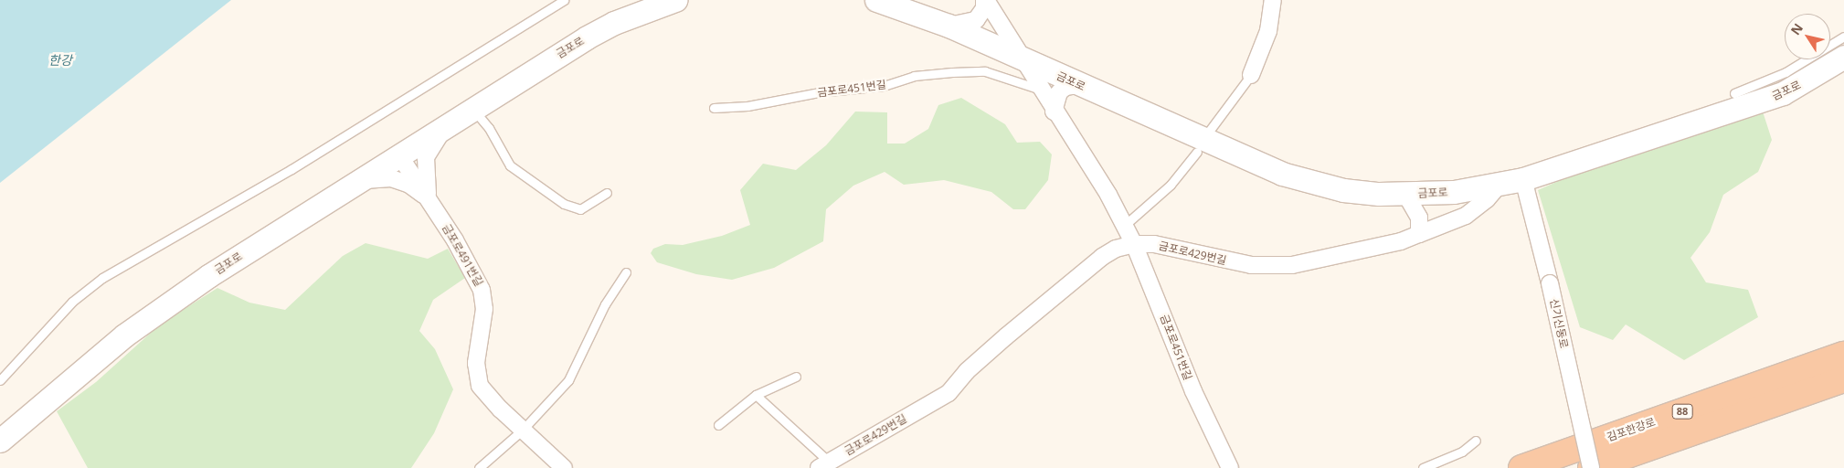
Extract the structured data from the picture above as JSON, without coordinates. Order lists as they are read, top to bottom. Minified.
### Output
{"streets":{"highway":["88","김포한강로"],"main road":["금포로"],"street":["금포로451번길","금포로429번길","금포로491번길","신기신동로"]},"crossings":[["금포로","금포로451번길"],["금포로","금포로429번길"],["금포로","금포로491번길"],["금포로","신기신동로"],["금포로451번길","금포로429번길"],["신기신동로","김포한강로"]],"water":["한강"],"north":"top left"}
